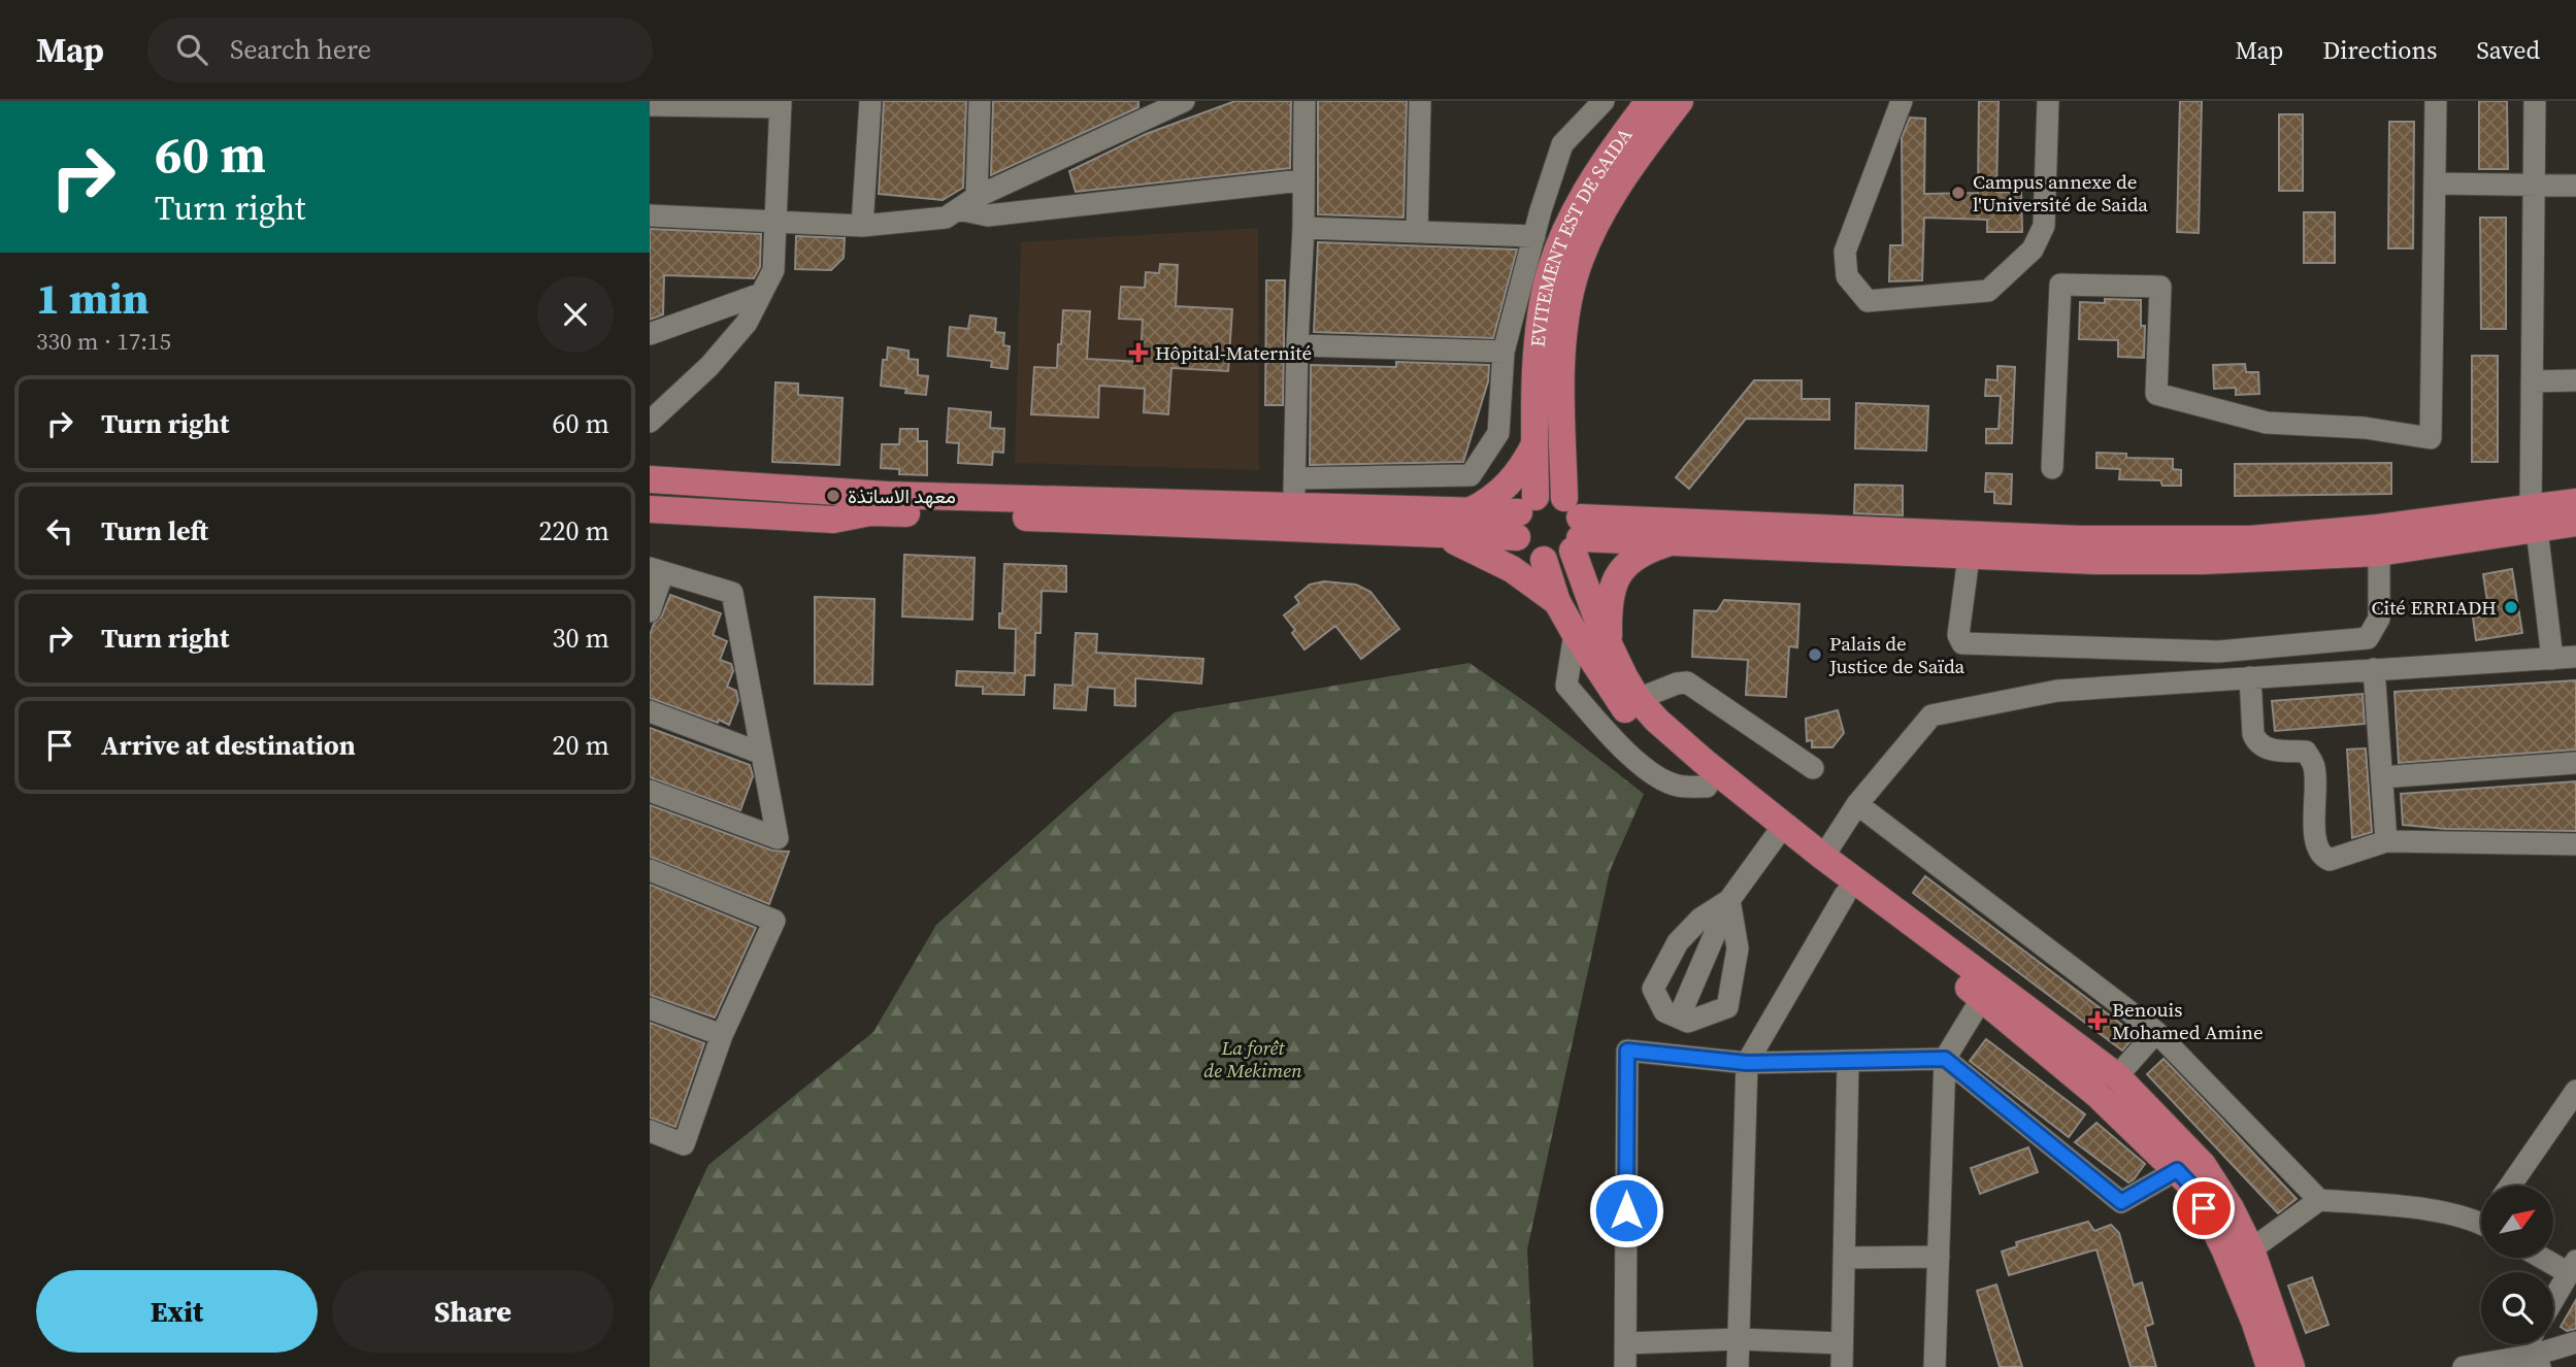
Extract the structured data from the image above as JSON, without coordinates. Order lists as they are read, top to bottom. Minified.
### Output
{"streets":{"main road":["EVITEMENT EST DE SAIDA"]},"parks":["La forêt de Mekimen"],"places":{"other":["Campus annexe de l'Université de Saida","معهد الاساتذة","Cité ERRIADH","Palais de Justice de Saïda"],"health":["Hôpital-Maternité","Benouis Mohamed Amine"]},"north":"top right","page":{"header":"Map","search":"Search here","nav":["Map","Directions","Saved"],"turn":["60 m","Turn right"],"heading":["1 min","330 m · 17:15"],"list":[{"name":"Turn right","value":"60 m"},{"name":"Turn left","value":"220 m"},{"name":"Turn right","value":"30 m"},{"name":"Arrive at destination","value":"20 m"}],"buttons":["Exit","Share"]}}
